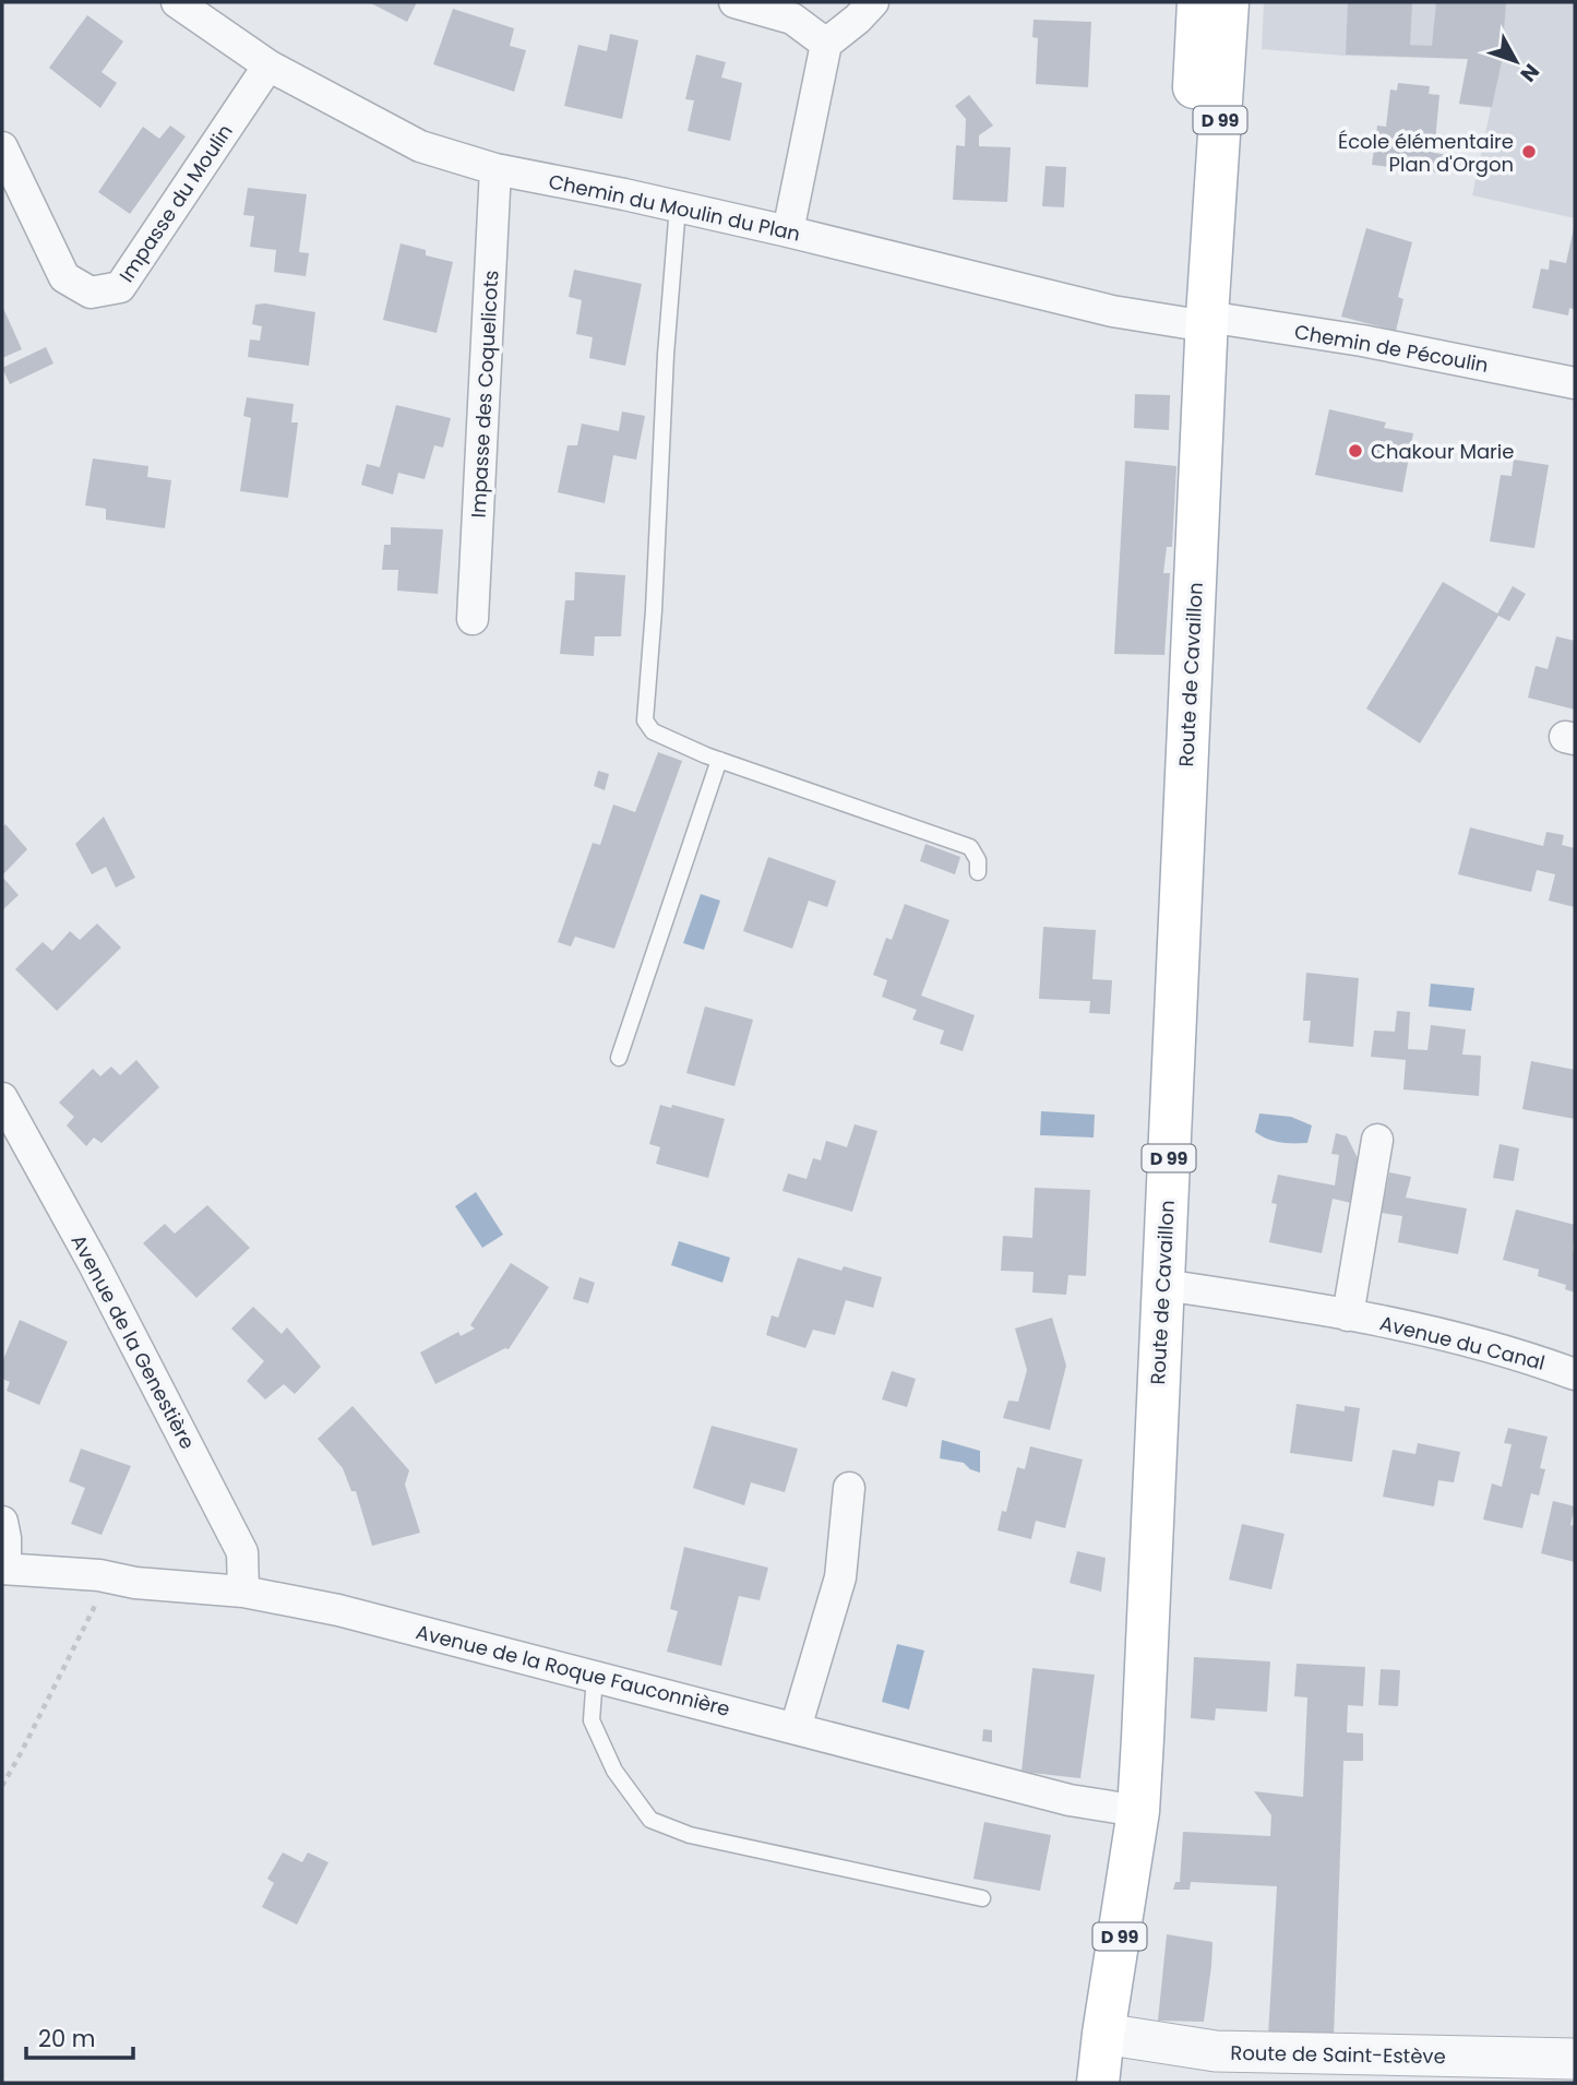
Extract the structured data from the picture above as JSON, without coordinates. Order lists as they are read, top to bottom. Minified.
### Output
{"streets":{"main road":["D 99","Route de Cavaillon"],"street":["Impasse du Moulin","Chemin du Moulin du Plan","Chemin de Pécoulin","Impasse des Coquelicots","Avenue de la Genestière","Avenue du Canal","Avenue de la Roque Fauconnière","Route de Saint-Estève"]},"crossings":[["Impasse du Moulin","Chemin du Moulin du Plan"],["Chemin du Moulin du Plan","Chemin de Pécoulin"],["Chemin du Moulin du Plan","Impasse des Coquelicots"],["Chemin du Moulin du Plan","Route de Cavaillon"],["Chemin de Pécoulin","Route de Cavaillon"],["Route de Cavaillon","Avenue du Canal"],["Route de Cavaillon","Avenue de la Roque Fauconnière"],["Route de Cavaillon","Route de Saint-Estève"],["Avenue de la Genestière","Avenue de la Roque Fauconnière"]],"places":["École élémentaire Plan d'Orgon","Chakour Marie"],"scale_bar":"20 m","north":"bottom right"}
